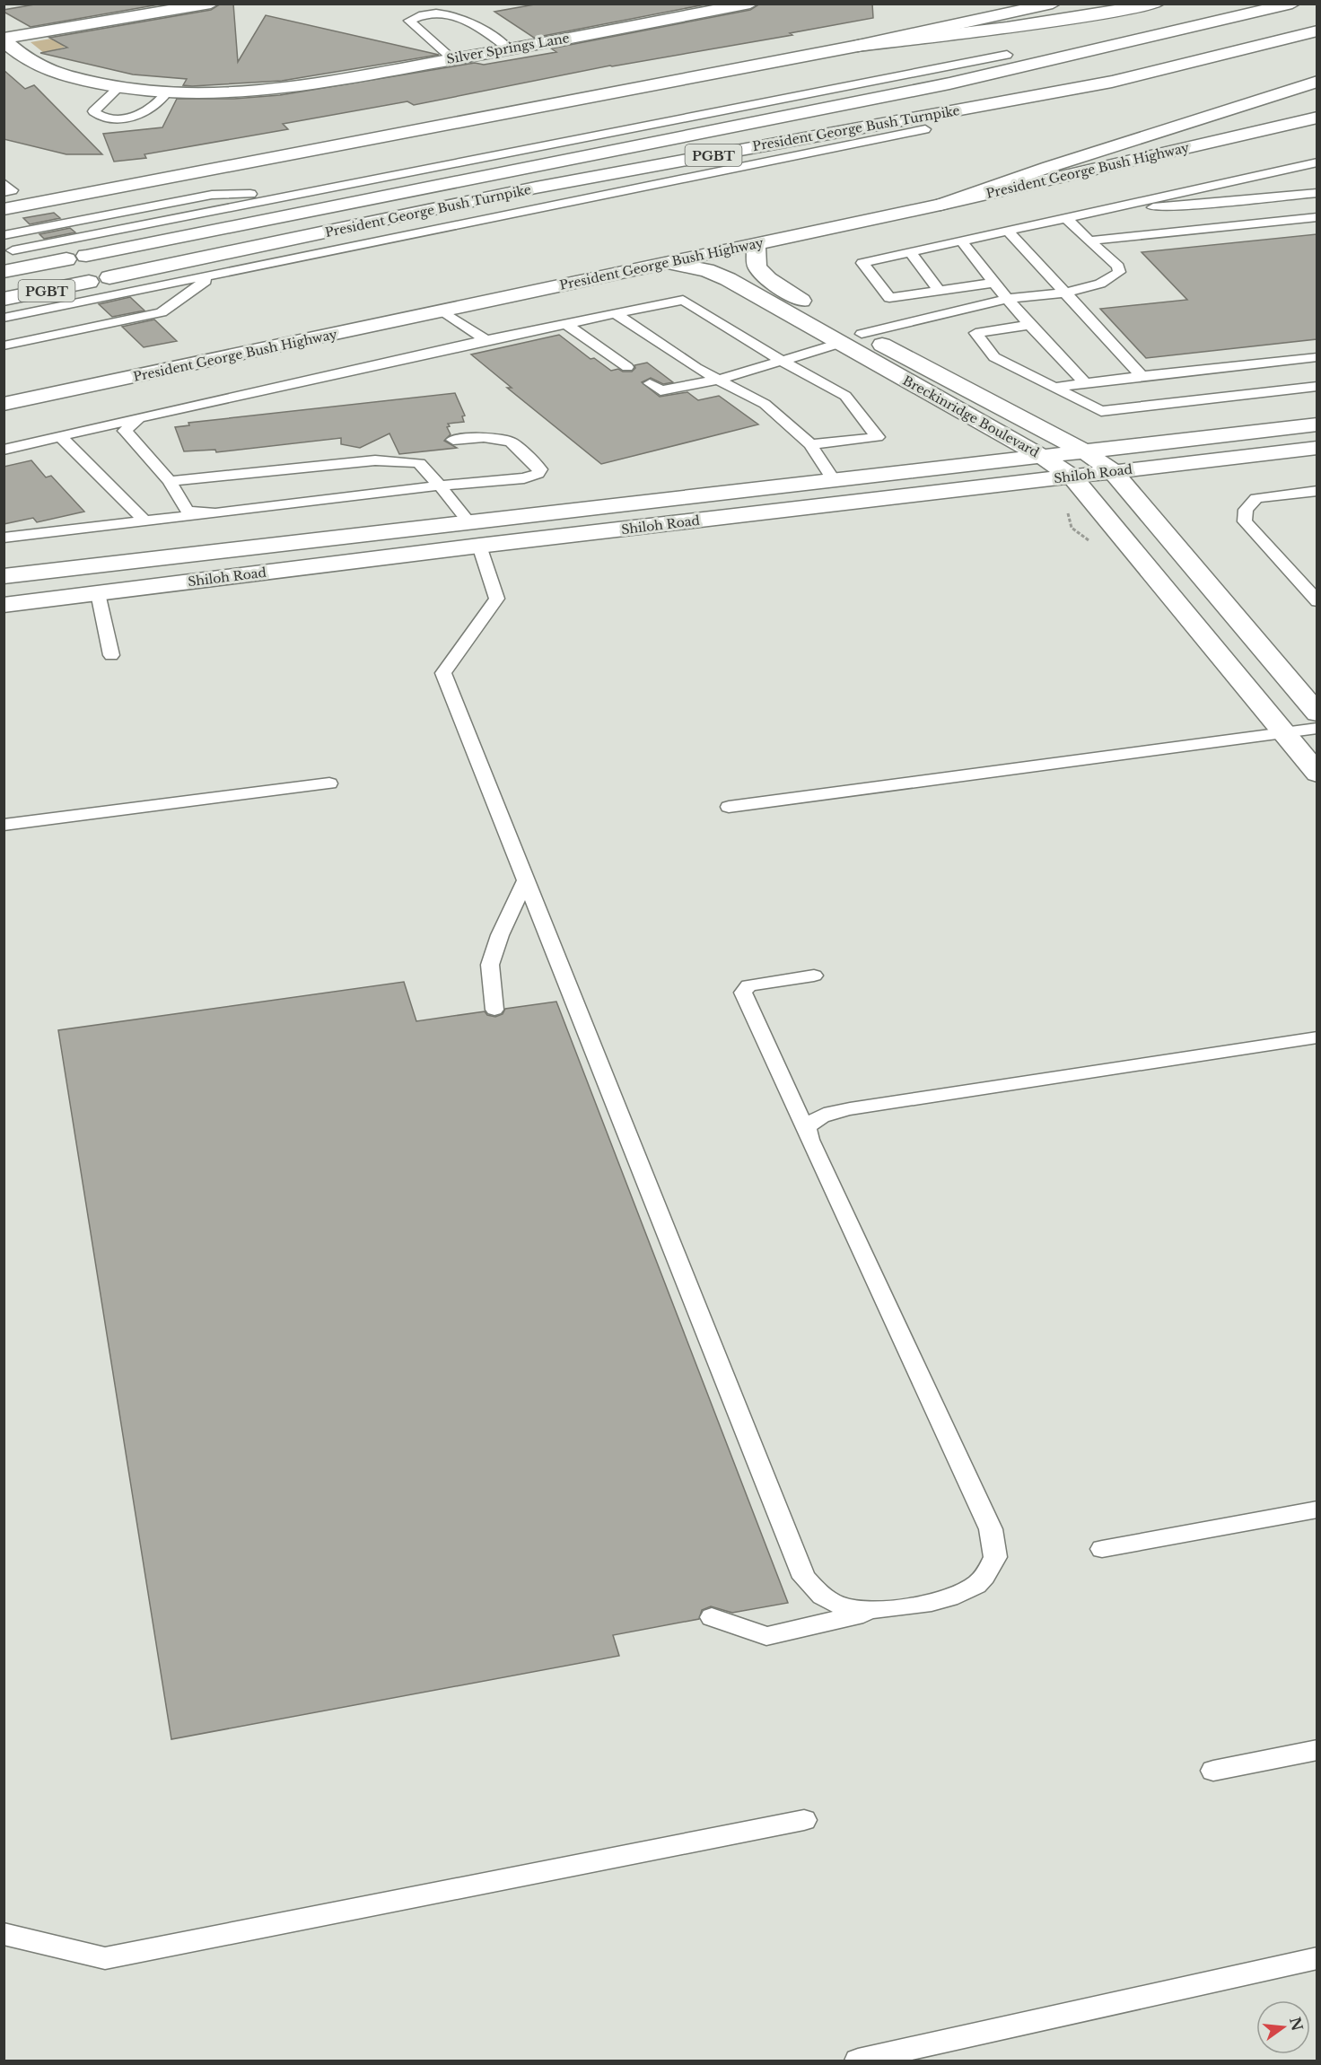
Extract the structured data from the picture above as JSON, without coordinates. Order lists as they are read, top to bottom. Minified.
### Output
{"streets":{"main road":["Silver Springs Lane","President George Bush Turnpike","PGBT","President George Bush Highway","Breckinridge Boulevard","Shiloh Road"]},"crossings":[["President George Bush Highway","Breckinridge Boulevard"],["Breckinridge Boulevard","Shiloh Road"]],"north":"right"}
